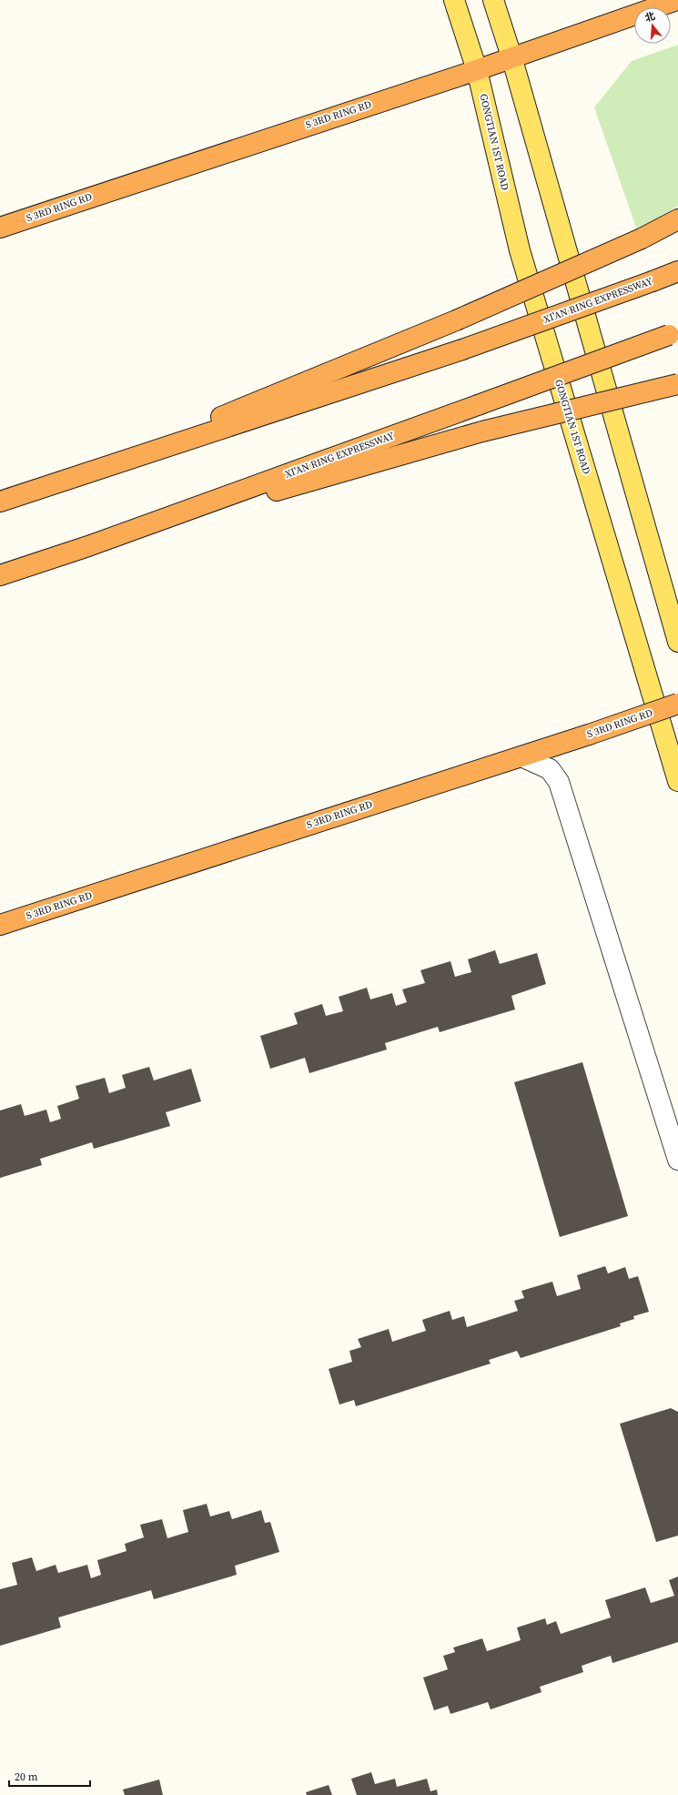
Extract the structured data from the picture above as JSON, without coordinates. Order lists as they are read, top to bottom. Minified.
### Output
{"streets":{"highway":["S 3RD RING RD","XI'AN RING EXPRESSWAY"],"main road":["GONGTIAN 1ST ROAD"]},"crossings":[["S 3RD RING RD","GONGTIAN 1ST ROAD"]],"scale_bar":"20 m","north":"top"}
